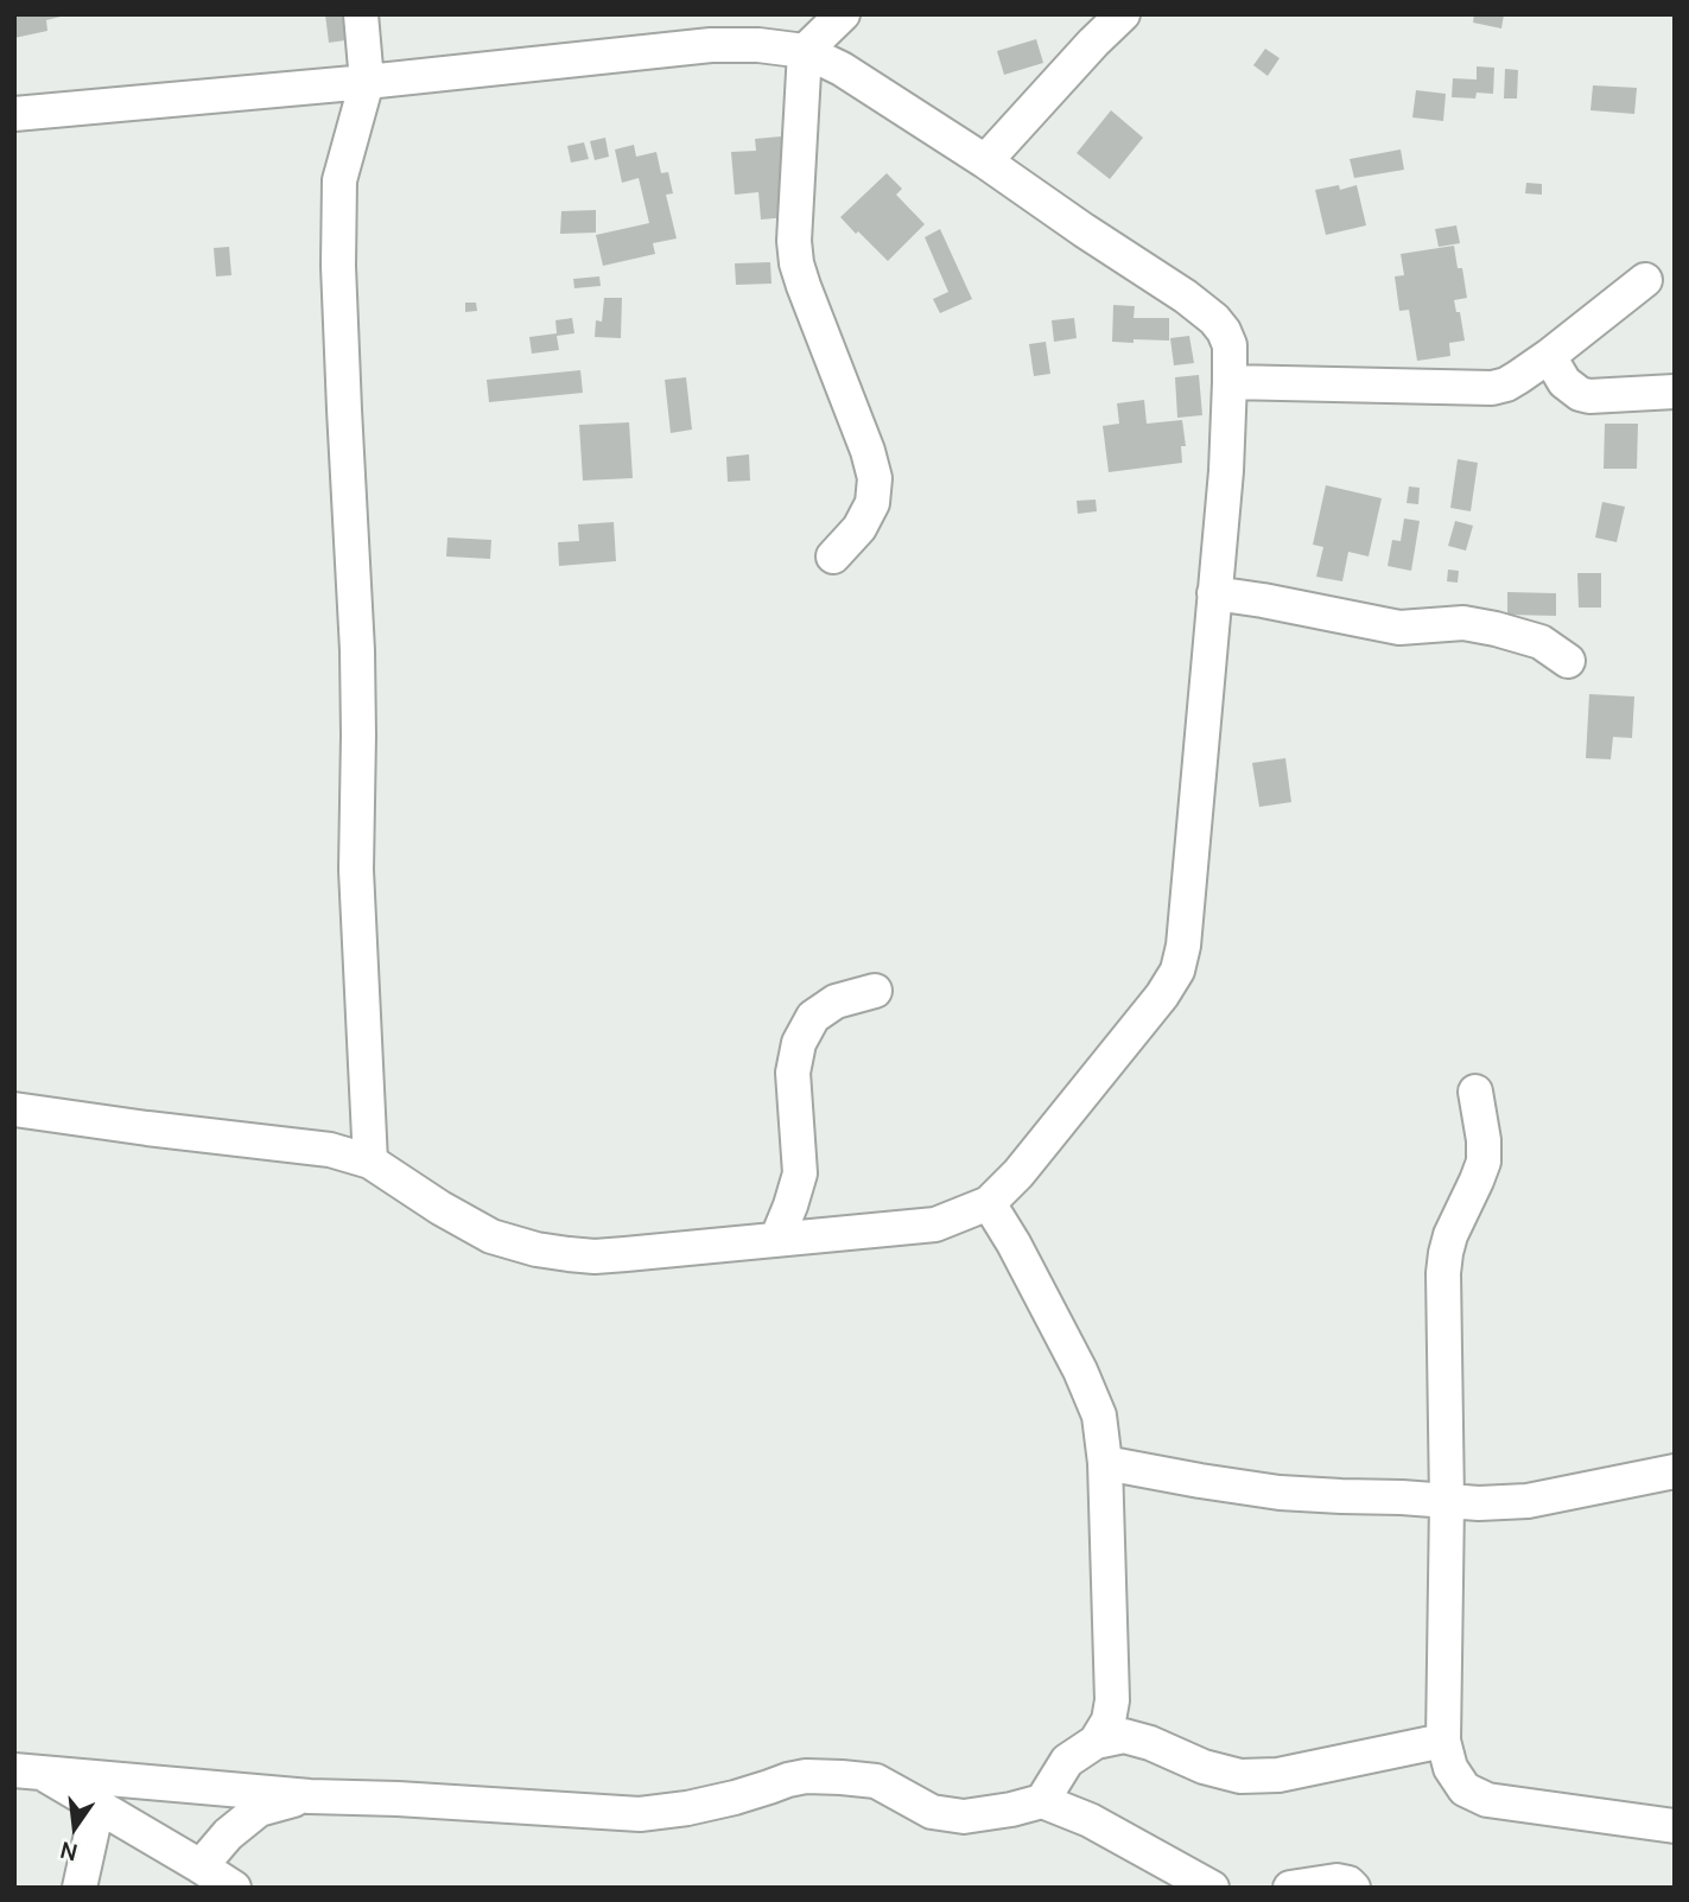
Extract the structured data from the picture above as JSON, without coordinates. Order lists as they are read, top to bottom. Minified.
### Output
{"north":"bottom"}
